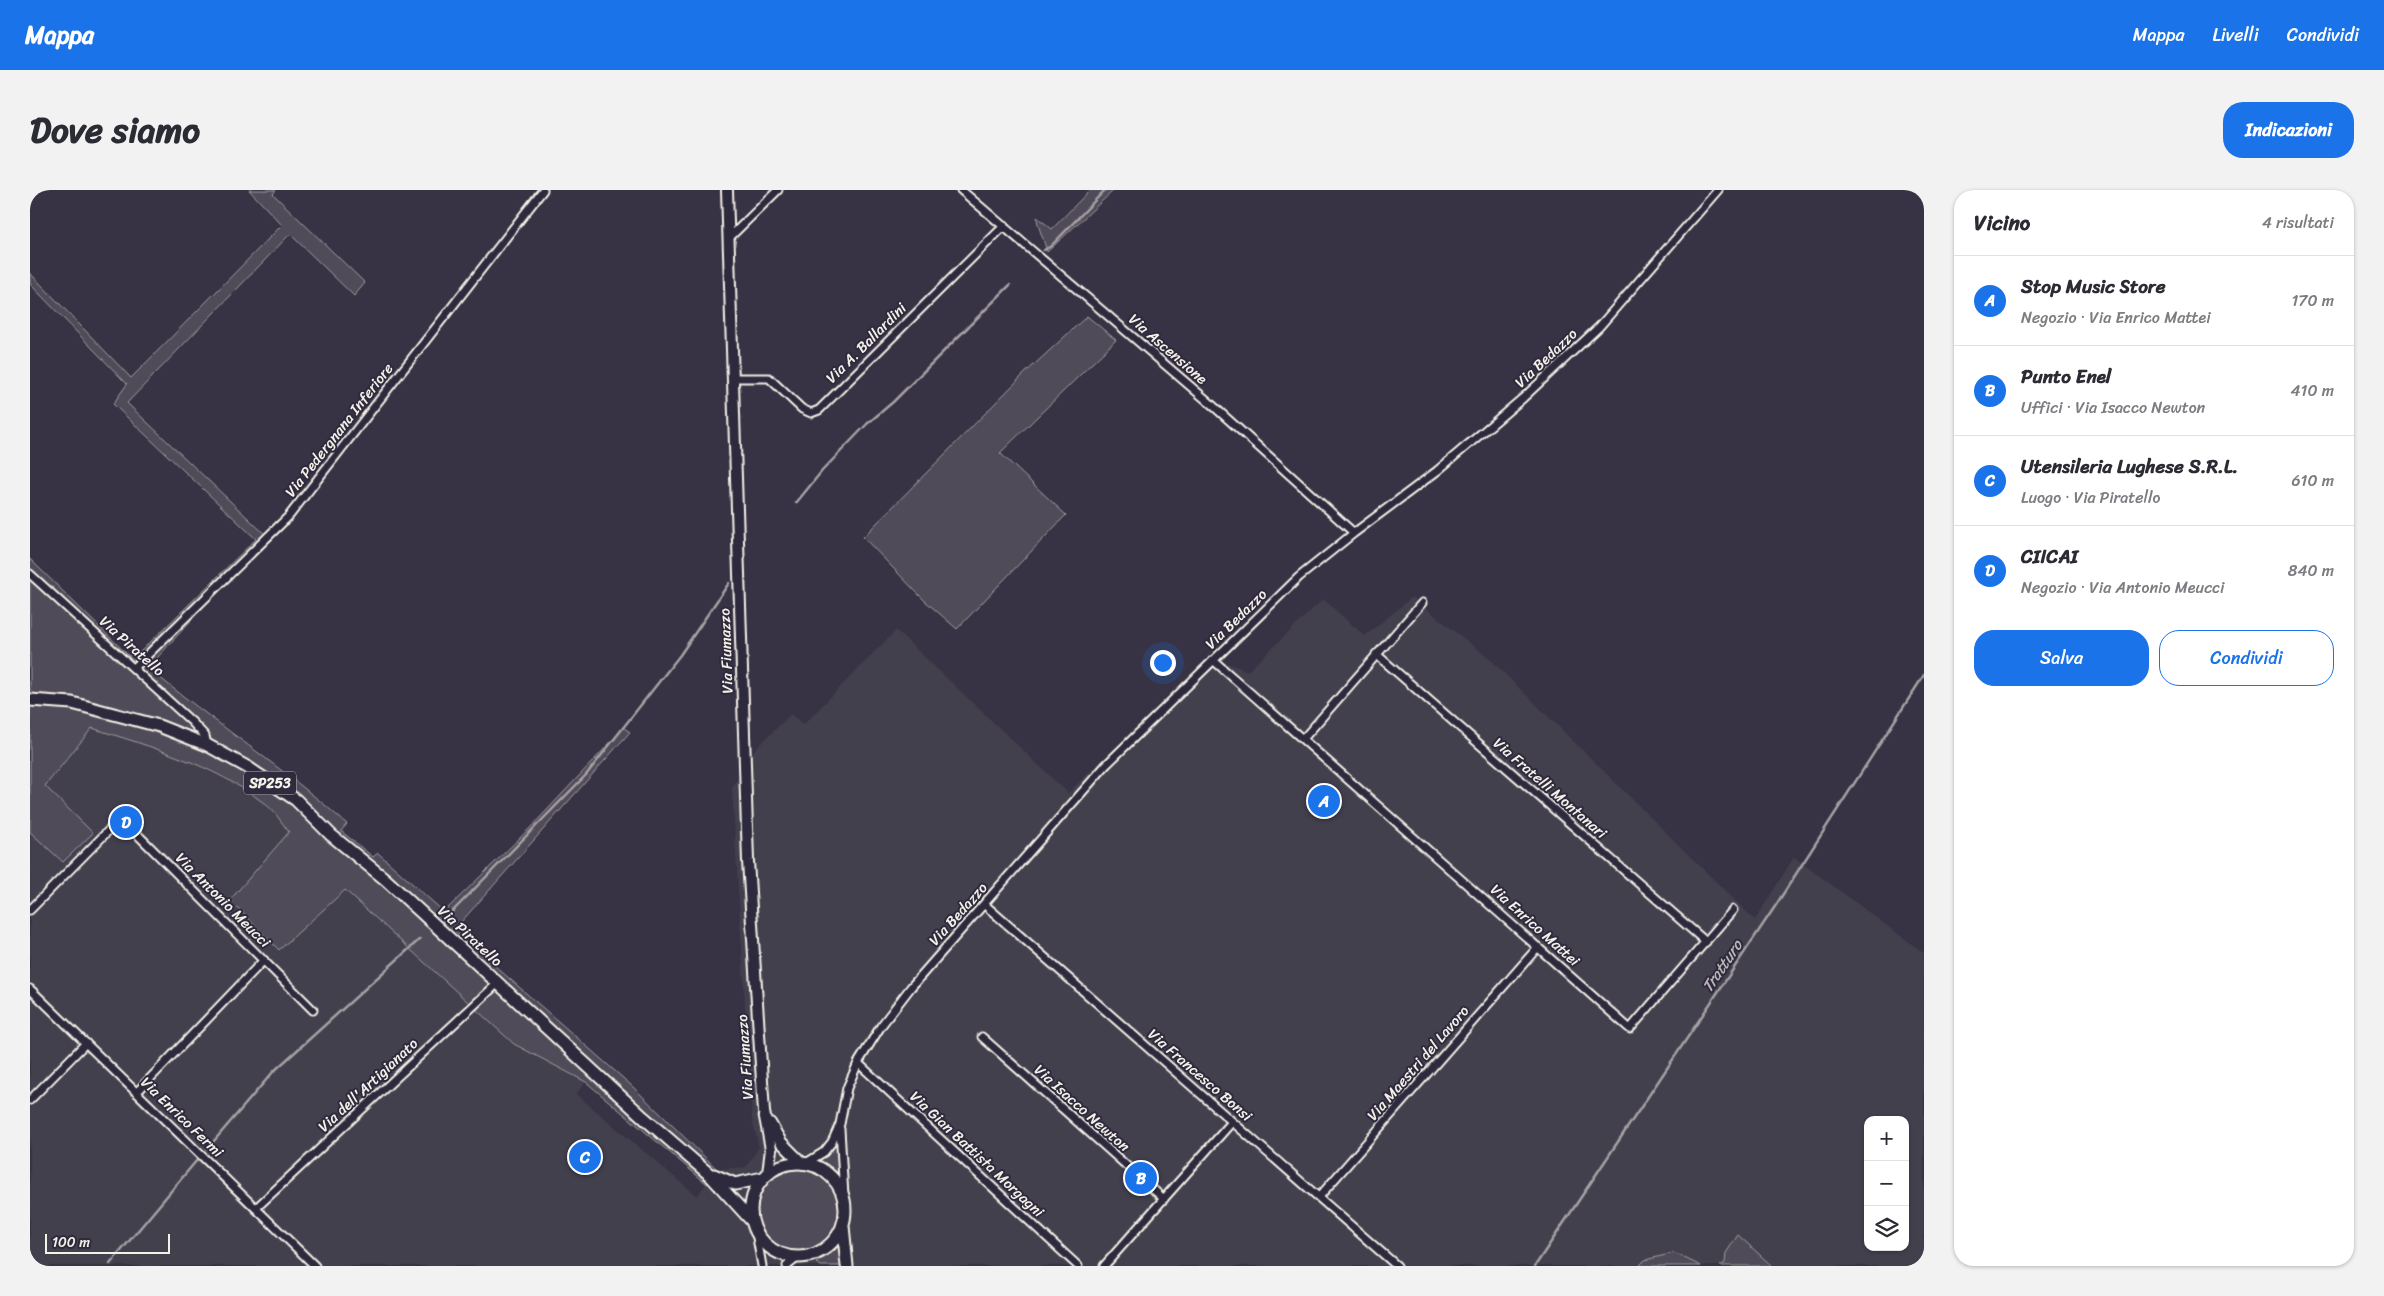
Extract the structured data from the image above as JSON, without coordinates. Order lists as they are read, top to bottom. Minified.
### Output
{"streets":{"main road":["Via Piratello","SP253"],"street":["Via A. Ballardini","Via Ascensione","Via Bedazzo","Via Pedergnana Inferiore","Via Fiumazzo","Via Fratelli Montanari","Via Antonio Meucci","Via Enrico Mattei","Via Maestri del Lavoro","Via Francesco Bonsi","Via dell'Artigianato","Via Isacco Newton","Via Enrico Fermi","Via Gian Battista Morgagni"]},"crossings":[["Via A. Ballardini","Via Ascensione"],["Via A. Ballardini","Via Fiumazzo"],["Via Ascensione","Via Bedazzo"],["Via Bedazzo","Via Piratello"],["Via Bedazzo","Via Fiumazzo"],["Via Bedazzo","SP253"],["Via Bedazzo","Via Enrico Mattei"],["Via Bedazzo","Via Francesco Bonsi"],["Via Bedazzo","Via Gian Battista Morgagni"],["Via Pedergnana Inferiore","Via Piratello"],["Via Piratello","Via Fiumazzo"],["Via Piratello","SP253"],["Via Piratello","Via dell'Artigianato"],["Via Fiumazzo","SP253"],["Via Fratelli Montanari","Via Enrico Mattei"],["Via Antonio Meucci","Via Enrico Fermi"],["Via Enrico Mattei","Via Maestri del Lavoro"],["Via Maestri del Lavoro","Via Francesco Bonsi"],["Via dell'Artigianato","Via Enrico Fermi"]],"water":["Tratturo"],"scale_bar":"100 m","page":{"header":"Mappa","nav":["Mappa","Livelli","Condividi"],"title":"Dove siamo","buttons":["Indicazioni",["Salva","Condividi"]],"heading":["Vicino","4 risultati"],"list":[{"mark":"A","name":"Stop Music Store","note":"Negozio · Via Enrico Mattei","value":"170 m"},{"mark":"B","name":"Punto Enel","note":"Uffici · Via Isacco Newton","value":"410 m"},{"mark":"C","name":"Utensileria Lughese S.R.L.","note":"Luogo · Via Piratello","value":"610 m"},{"mark":"D","name":"CIICAI","note":"Negozio · Via Antonio Meucci","value":"840 m"}],"pins":["A","D","C","B"],"map_buttons":["+","−"],"scale":"100 m"}}
